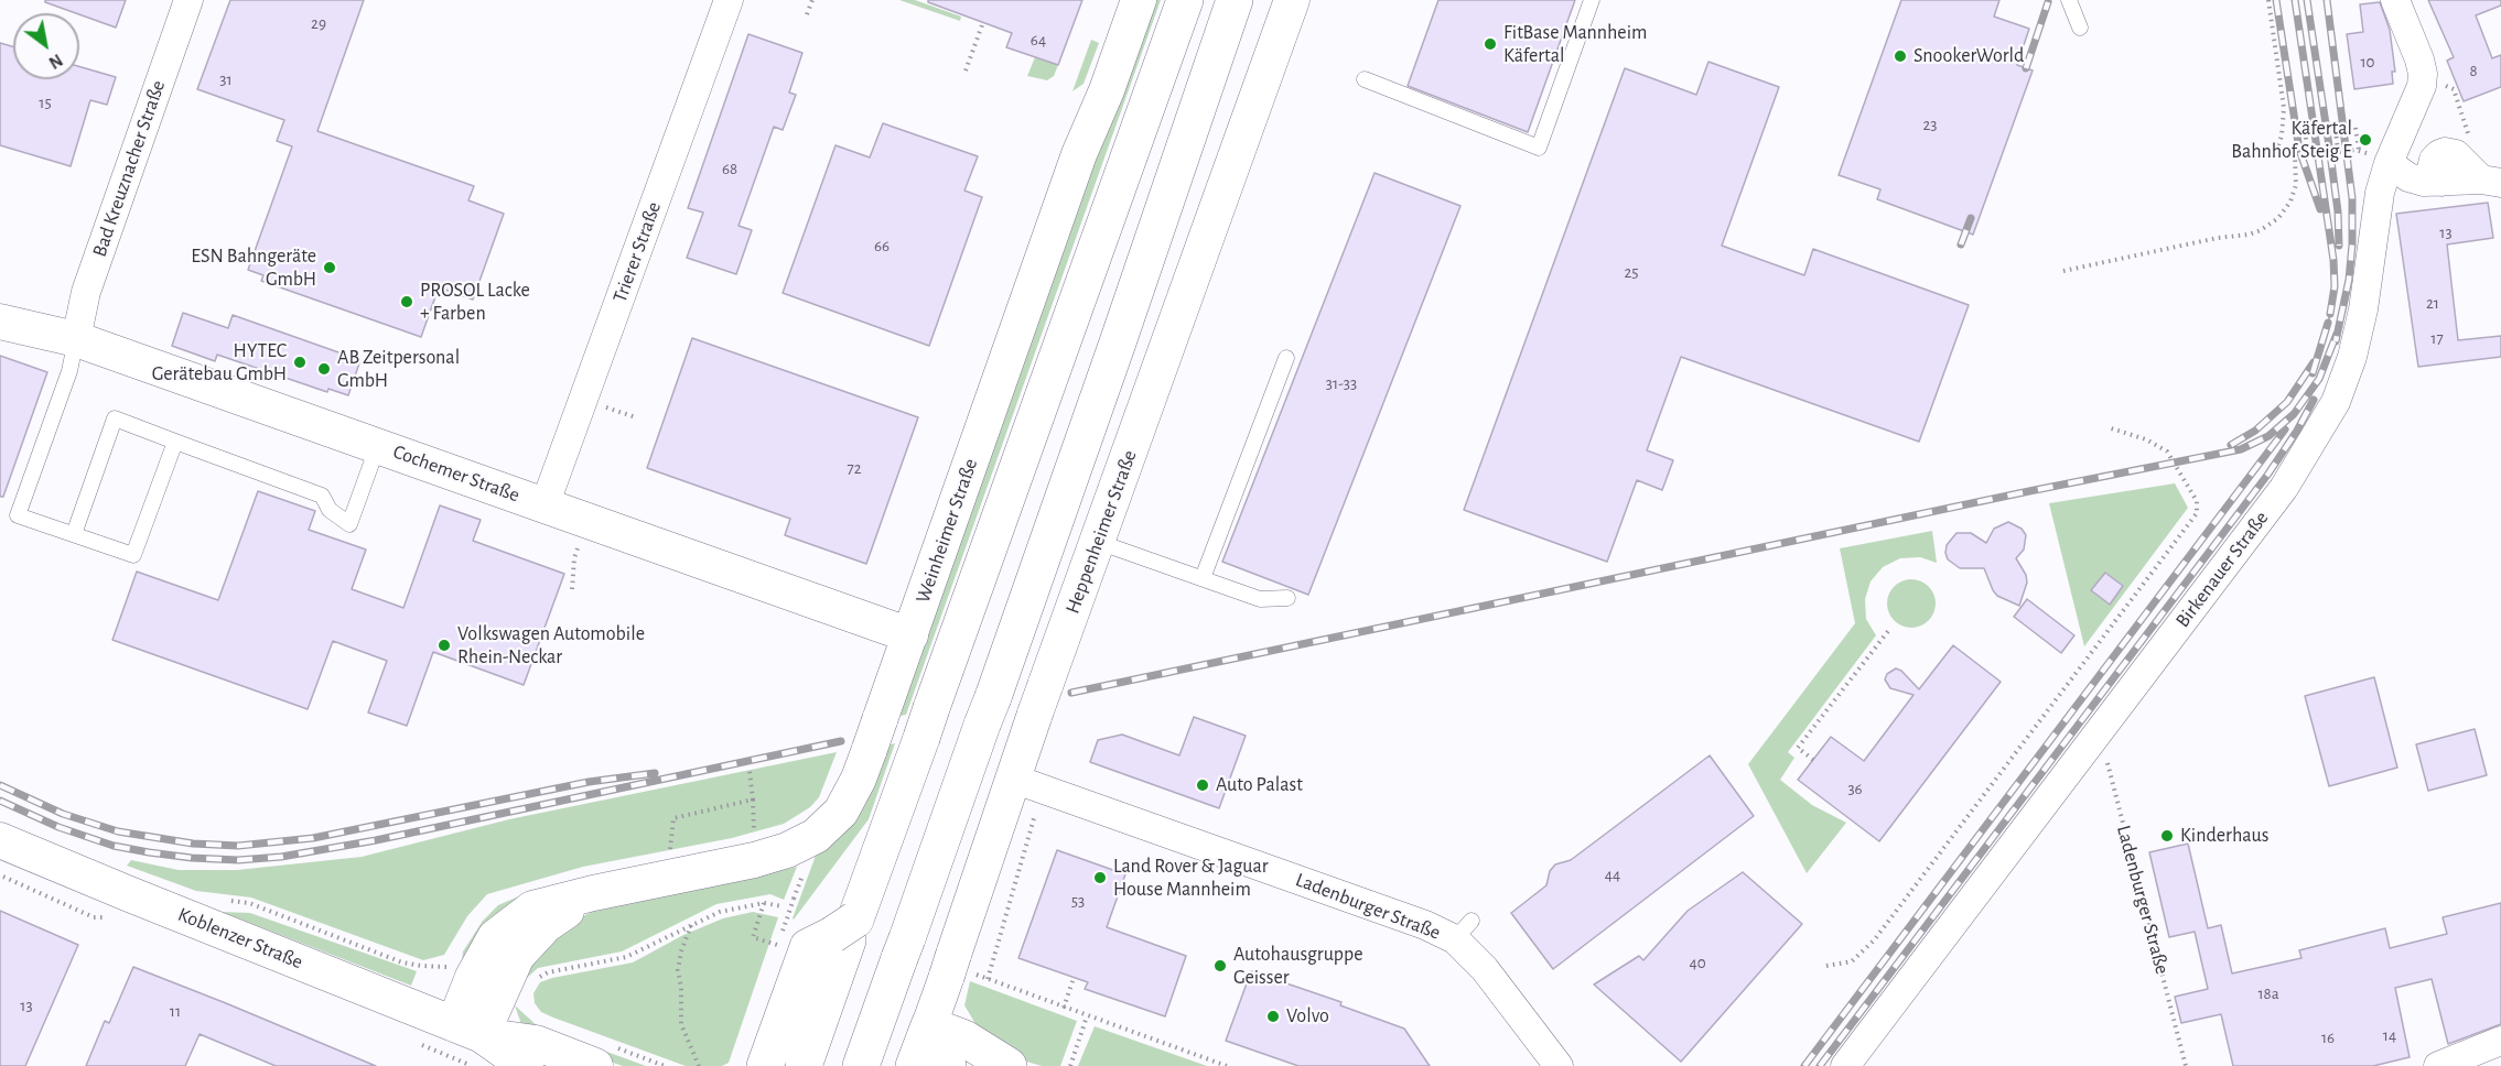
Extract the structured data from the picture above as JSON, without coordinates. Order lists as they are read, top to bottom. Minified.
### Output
{"streets":{"street":["Bad Kreuznacher Straße","Trierer Straße","Cochemer Straße","Weinheimer Straße","Heppenheimer Straße","Birkenauer Straße","Ladenburger Straße","Koblenzer Straße"]},"crossings":[["Bad Kreuznacher Straße","Cochemer Straße"],["Trierer Straße","Cochemer Straße"],["Cochemer Straße","Weinheimer Straße"],["Weinheimer Straße","Koblenzer Straße"],["Heppenheimer Straße","Ladenburger Straße"],["Birkenauer Straße","Ladenburger Straße"]],"places":["FitBase Mannheim Käfertal","SnookerWorld","Käfertal Bahnhof Steig E","ESN Bahngeräte GmbH","PROSOL Lacke + Farben","HYTEC Gerätebau GmbH","AB Zeitpersonal GmbH","Volkswagen Automobile Rhein-Neckar","Auto Palast","Kinderhaus","Land Rover & Jaguar House Mannheim","Autohausgruppe Geisser","Volvo"],"house_numbers":["29","64","10","8","31","15","23","68","13","66","25","21","17","31-33","72","36","44","53","40","18a","13","11","14","16"],"north":"bottom right"}
